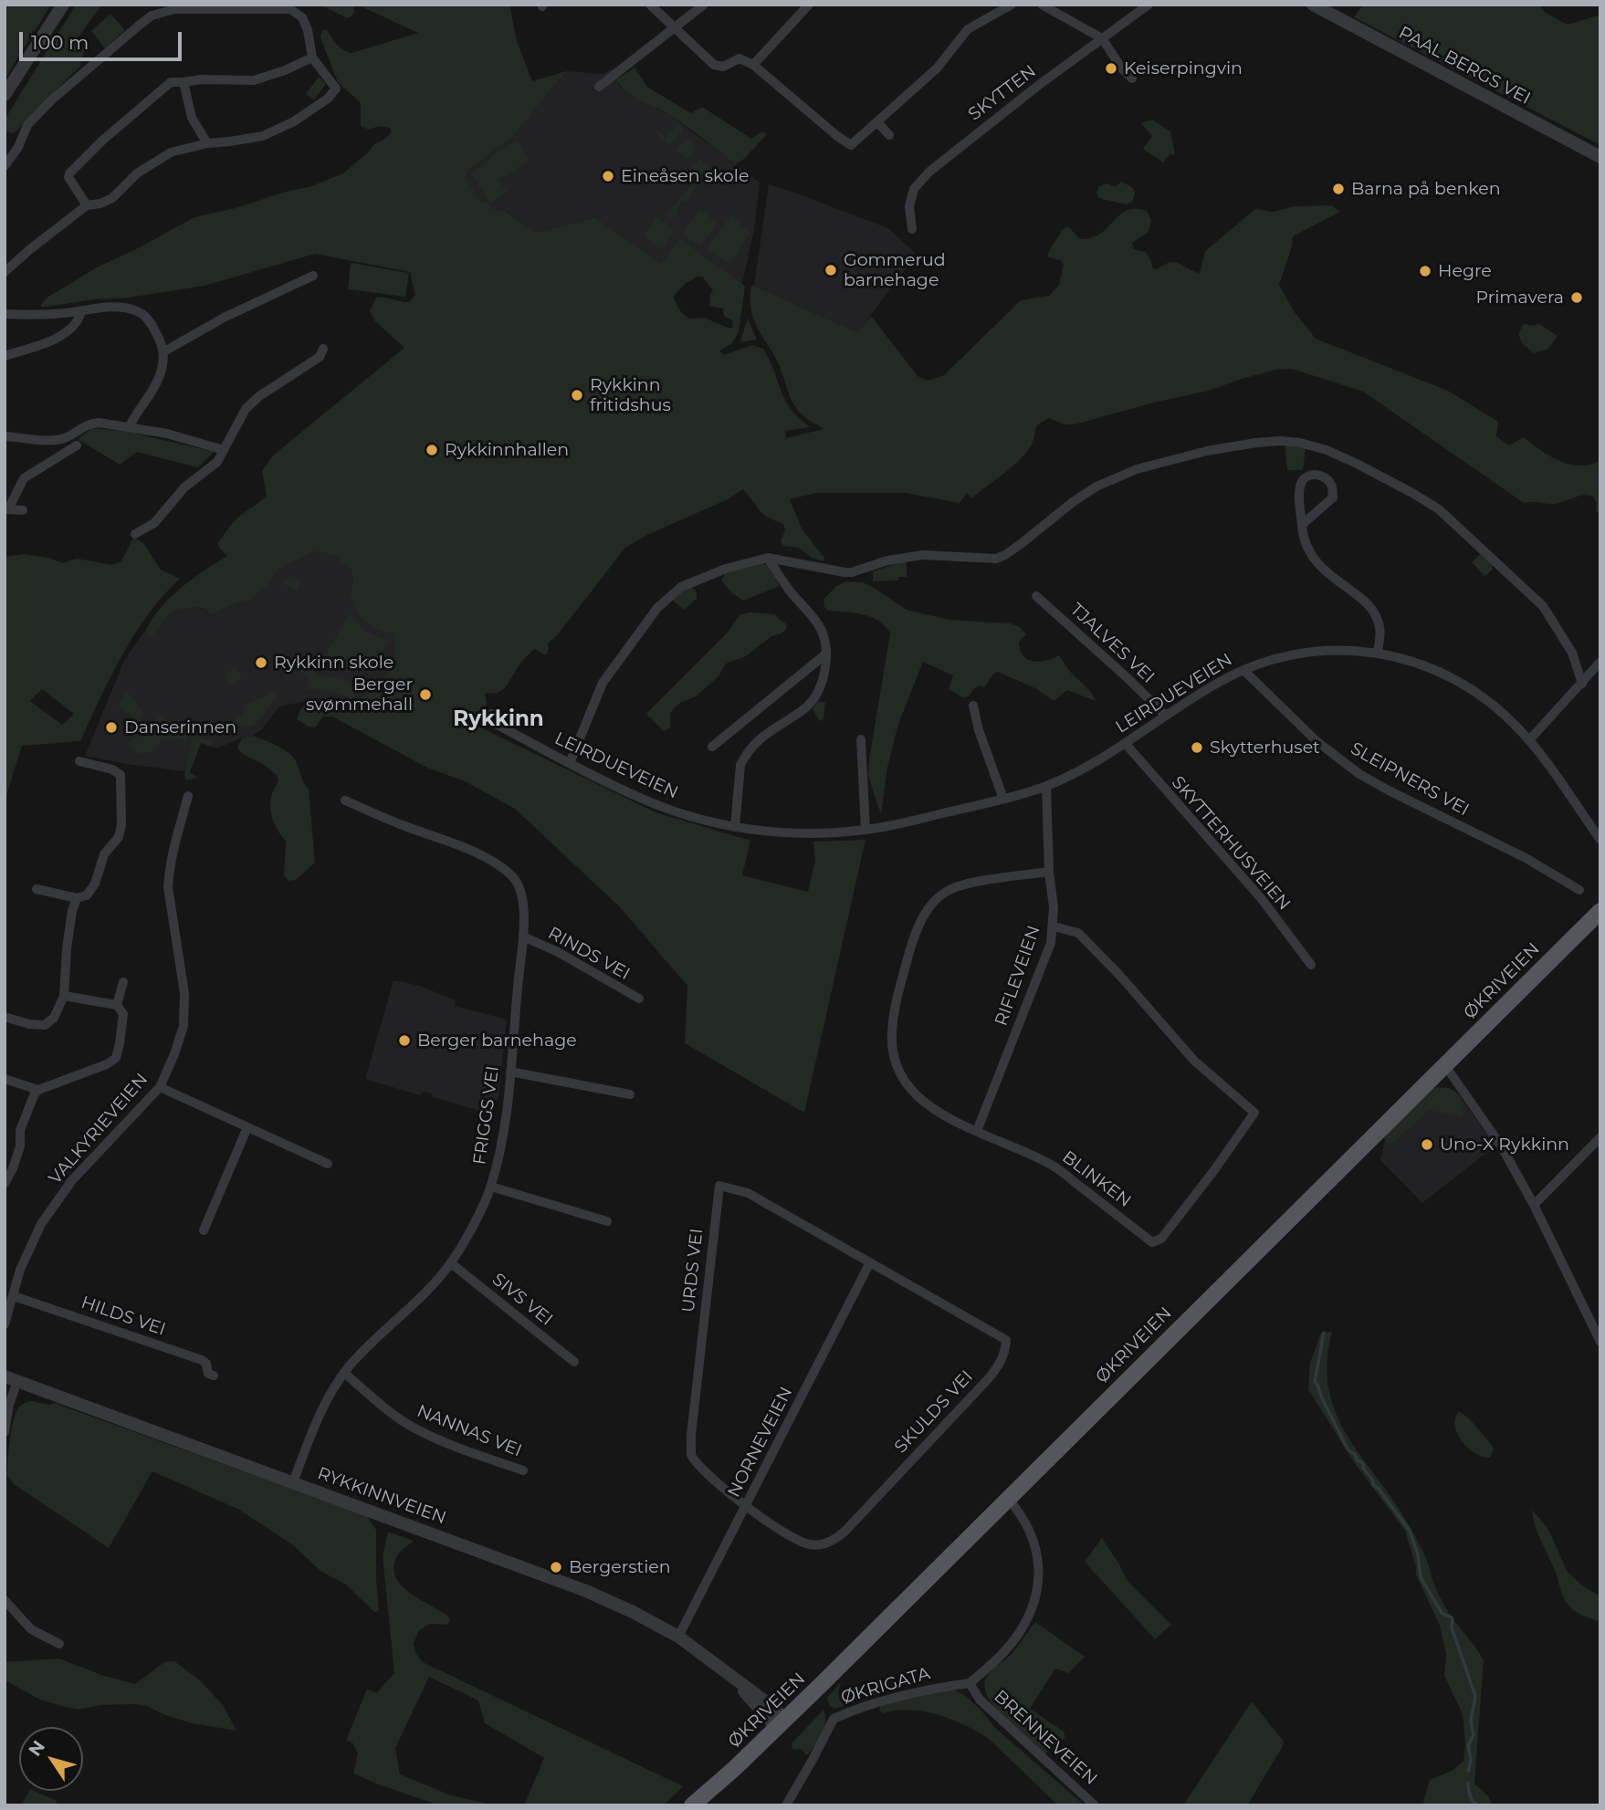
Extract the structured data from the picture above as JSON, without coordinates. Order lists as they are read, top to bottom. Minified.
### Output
{"streets":{"main road":["ØKRIVEIEN"],"street":["PAAL BERGS VEI","SKYTTEN","TJALVES VEI","LEIRDUEVEIEN","SLEIPNERS VEI","SKYTTERHUSVEIEN","RINDS VEI","RIFLEVEIEN","FRIGGS VEI","VALKYRIEVEIEN","BLINKEN","URDS VEI","SIVS VEI","HILDS VEI","SKULDS VEI","NANNAS VEI","NORNEVEIEN","RYKKINNVEIEN","ØKRIGATA","BRENNEVEIEN"]},"crossings":[["TJALVES VEI","LEIRDUEVEIEN"],["LEIRDUEVEIEN","SLEIPNERS VEI"],["LEIRDUEVEIEN","SKYTTERHUSVEIEN"],["LEIRDUEVEIEN","RIFLEVEIEN"],["RINDS VEI","FRIGGS VEI"],["RIFLEVEIEN","BLINKEN"],["ØKRIVEIEN","RYKKINNVEIEN"],["ØKRIVEIEN","BRENNEVEIEN"],["FRIGGS VEI","SIVS VEI"],["FRIGGS VEI","NANNAS VEI"],["FRIGGS VEI","RYKKINNVEIEN"],["VALKYRIEVEIEN","HILDS VEI"],["URDS VEI","SKULDS VEI"],["URDS VEI","NORNEVEIEN"],["SKULDS VEI","NORNEVEIEN"],["NORNEVEIEN","RYKKINNVEIEN"],["ØKRIGATA","BRENNEVEIEN"]],"districts":["Rykkinn"],"places":["Keiserpingvin","Eineåsen skole","Barna på benken","Gommerud barnehage","Hegre","Primavera","Rykkinn fritidshus","Rykkinnhallen","Rykkinn skole","Berger svømmehall","Danserinnen","Skytterhuset","Berger barnehage","Uno-X Rykkinn","Bergerstien"],"scale_bar":"100 m","north":"top left"}
